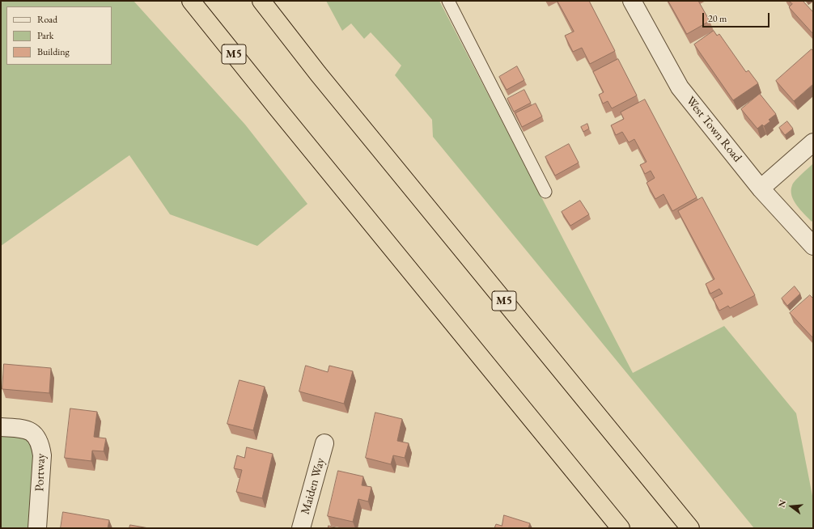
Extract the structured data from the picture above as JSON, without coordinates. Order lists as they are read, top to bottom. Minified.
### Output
{"streets":{"highway":["M5"],"street":["West Town Road","Portway","Maiden Way"]},"legend":["Road","Park","Building"],"scale_bar":"20 m","north":"left"}
